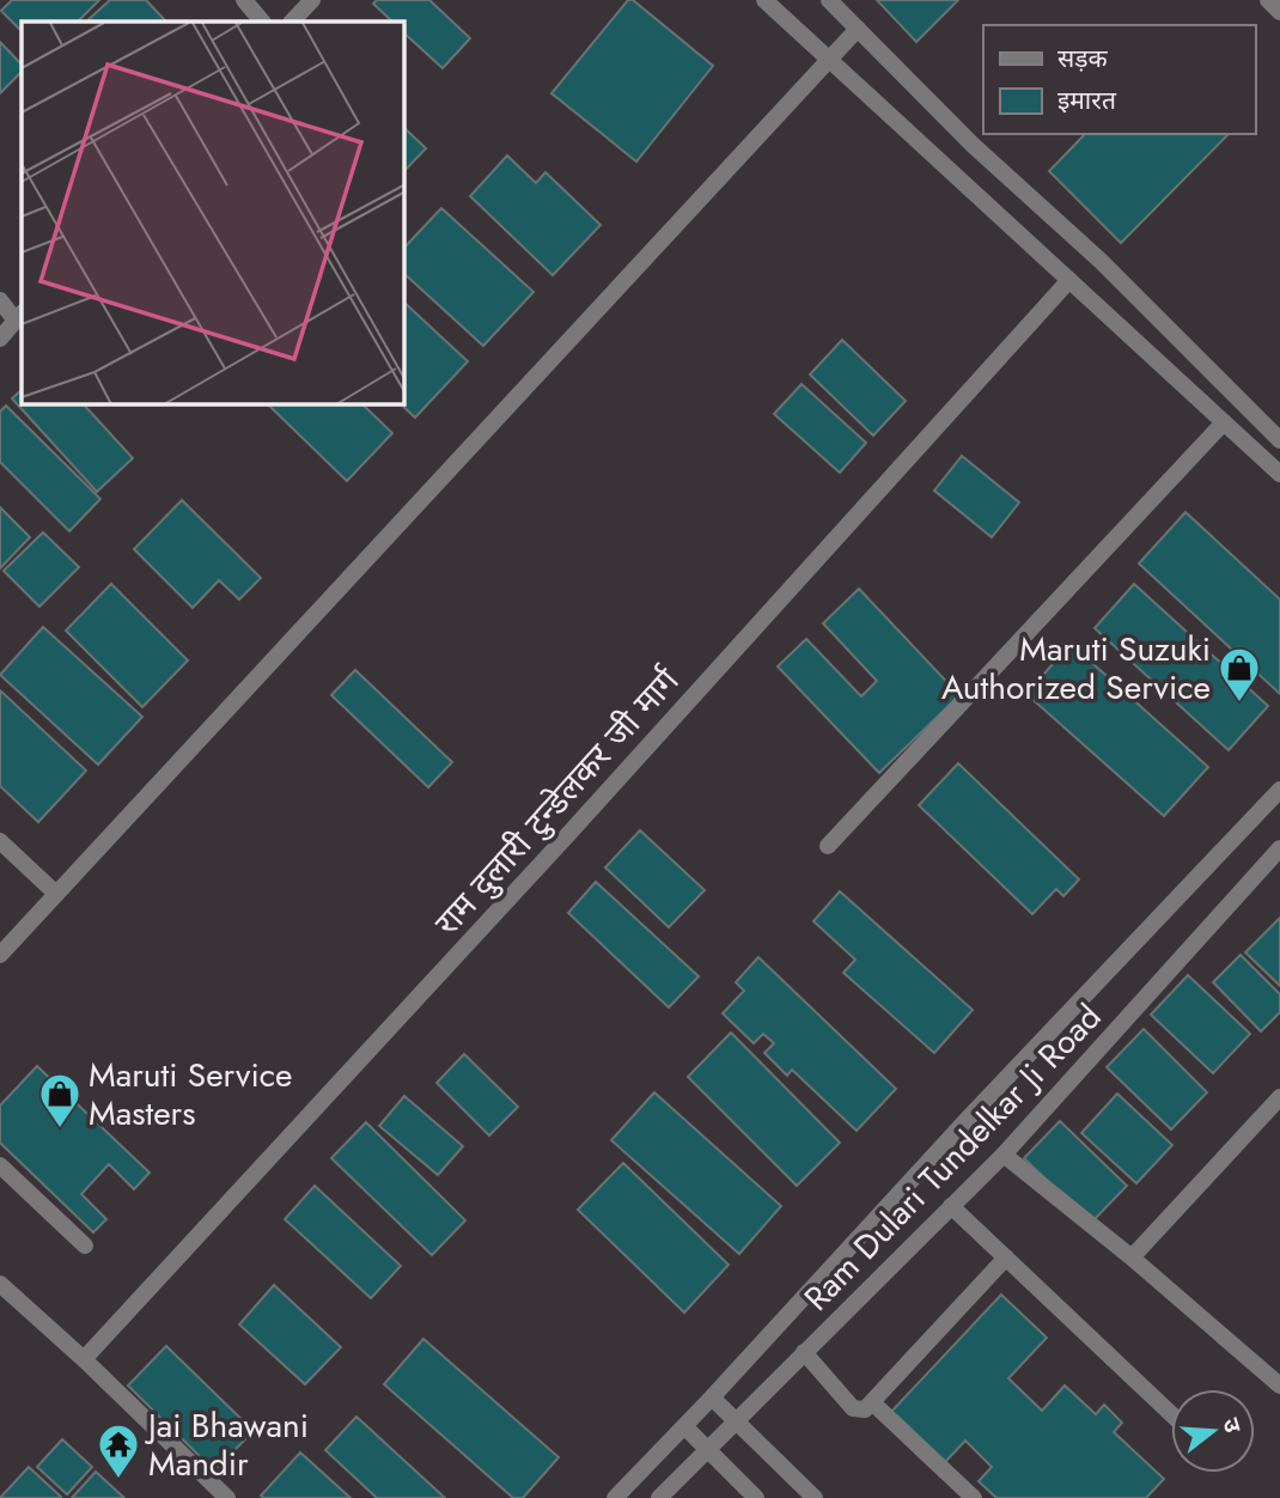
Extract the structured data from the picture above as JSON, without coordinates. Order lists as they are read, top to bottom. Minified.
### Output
{"streets":{"street":["राम दुलारी टुन्डेलकर जी मार्ग","Ram Dulari Tundelkar Ji Road"]},"places":{"shop":["Maruti Suzuki Authorized Service","Maruti Service Masters"],"temple":["Jai Bhawani Mandir"]},"legend":["सड़क","इमारत"],"north":"right"}
